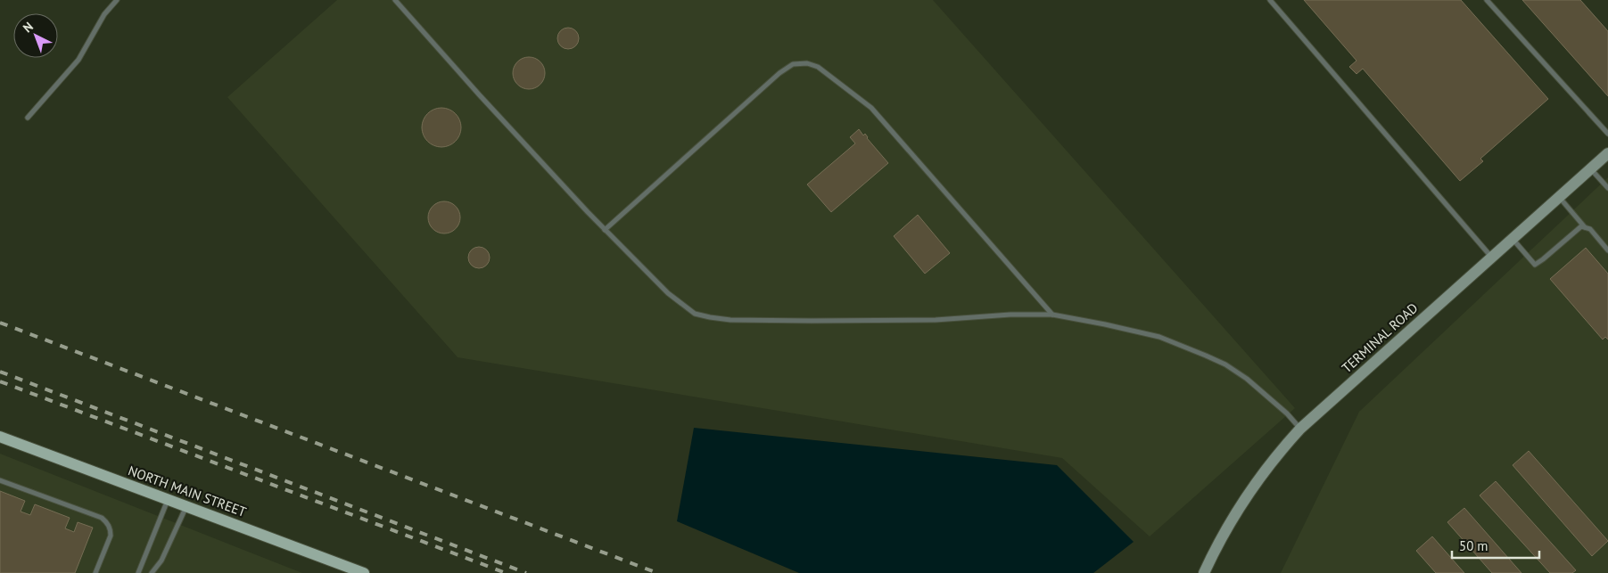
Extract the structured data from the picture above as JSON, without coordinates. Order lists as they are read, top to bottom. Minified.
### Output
{"streets":{"main road":["TERMINAL ROAD","NORTH MAIN STREET"]},"scale_bar":"50 m","north":"top left"}
